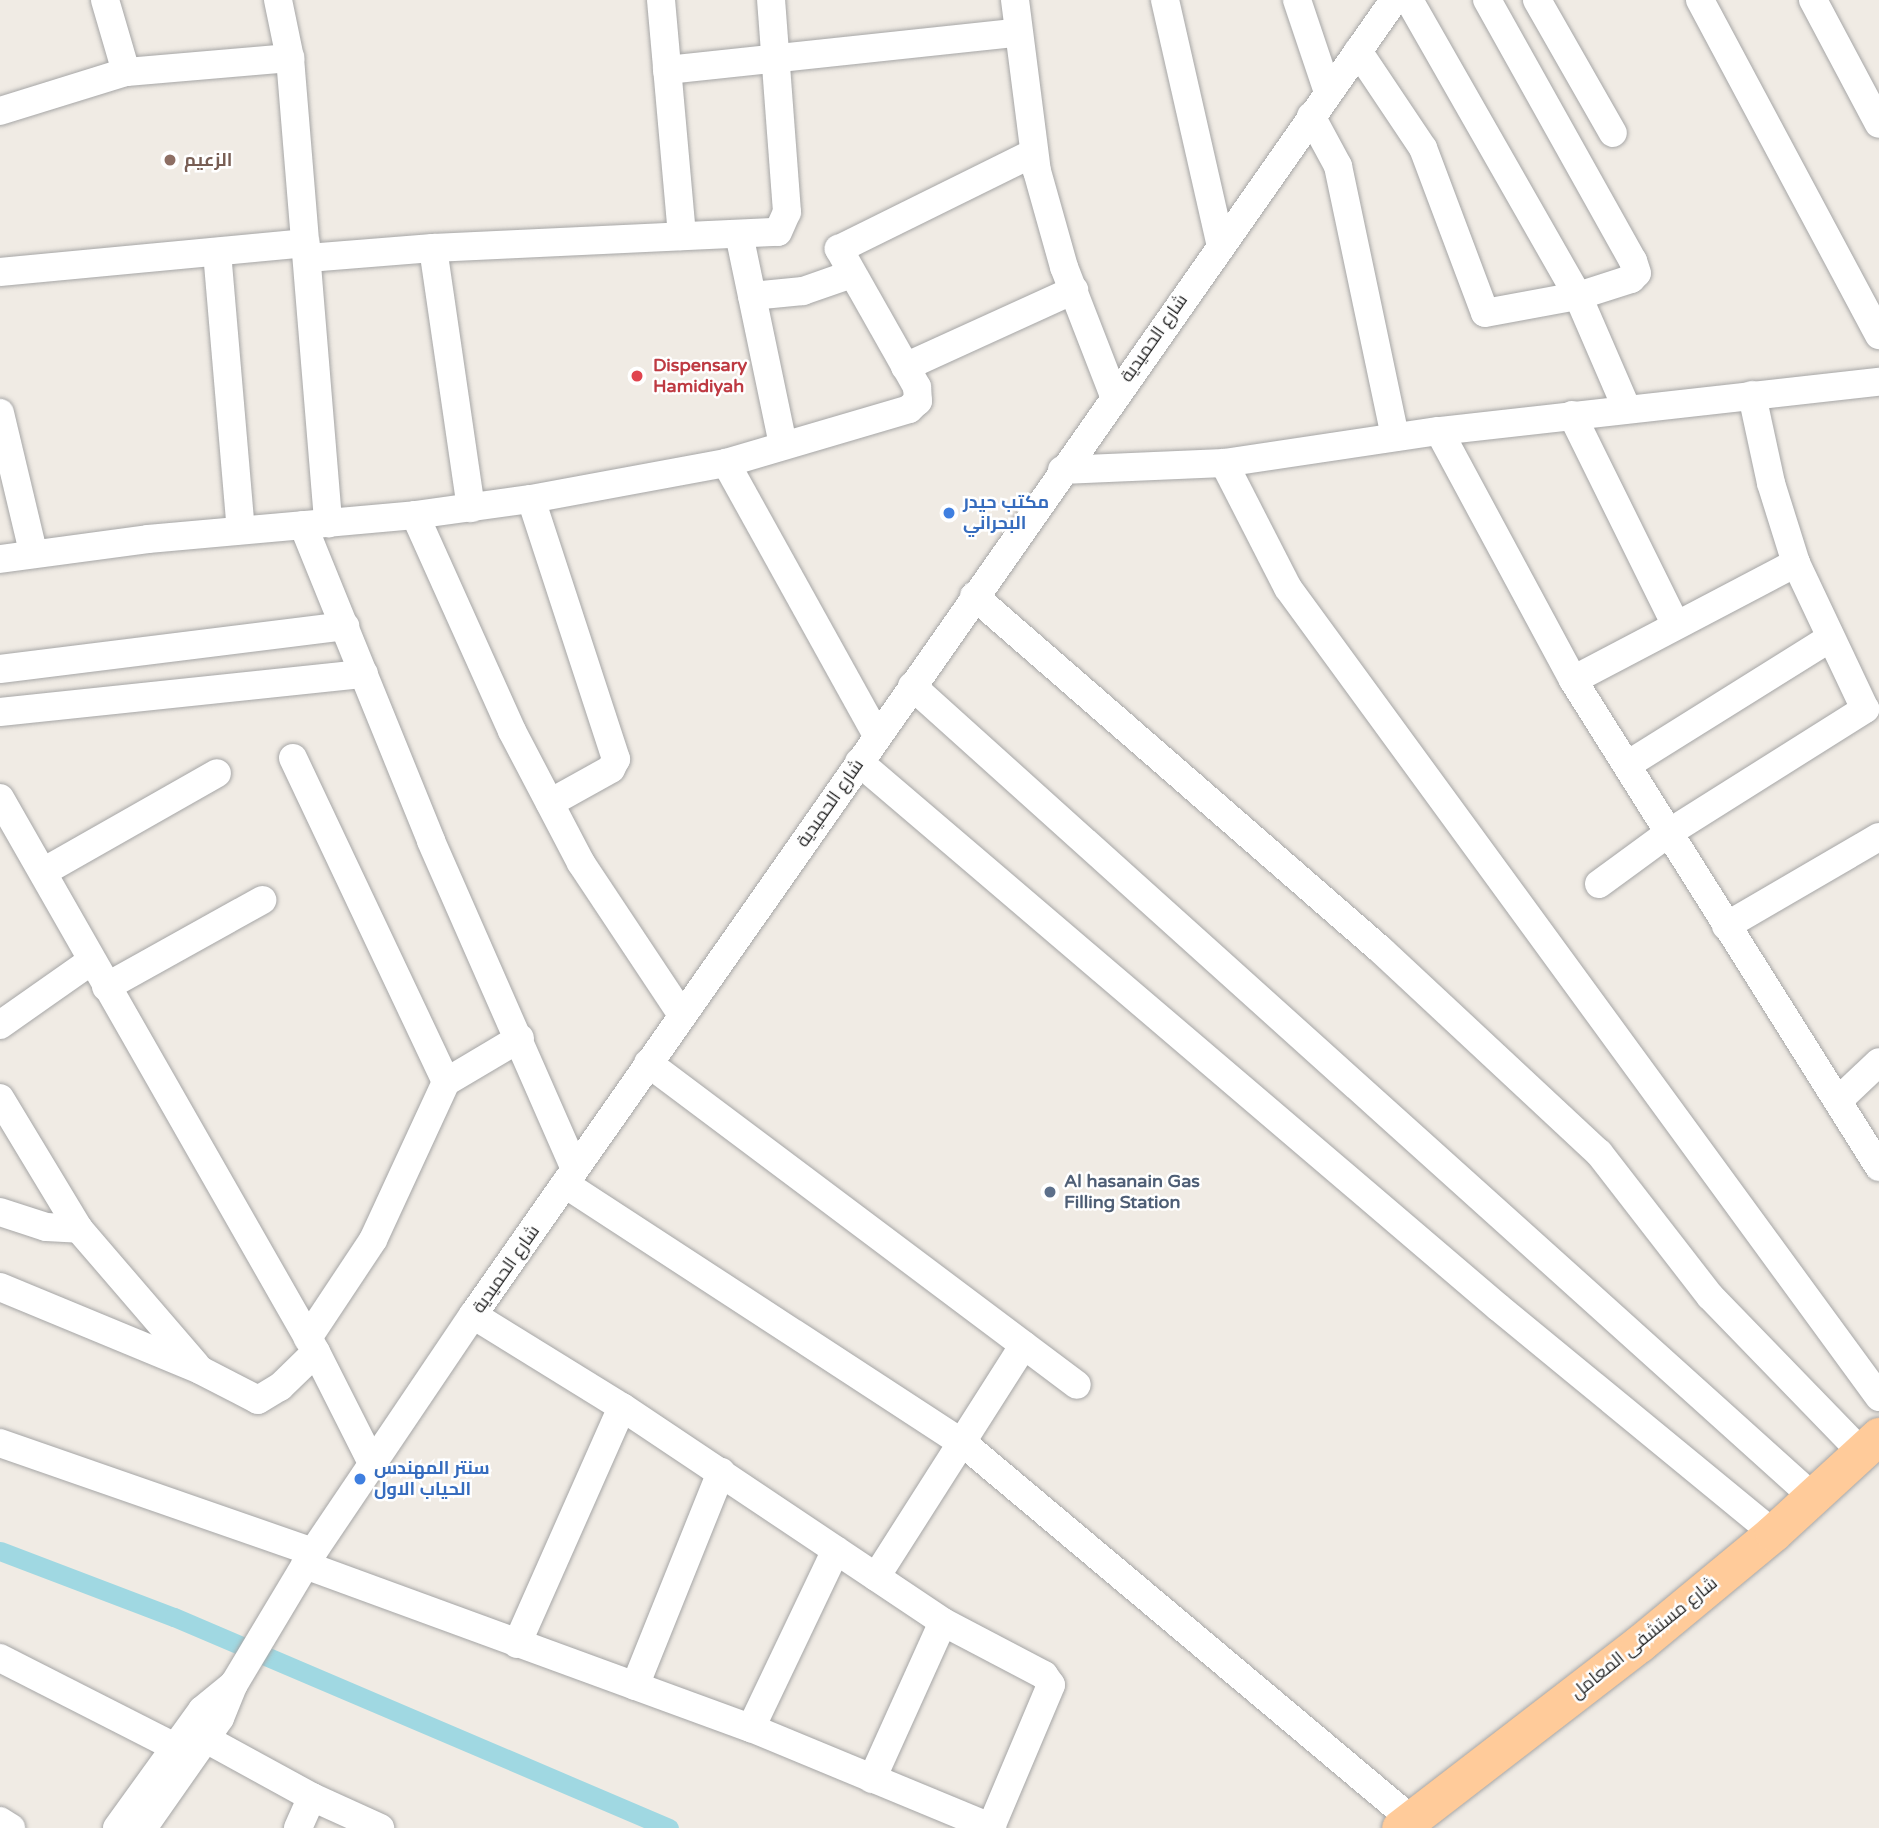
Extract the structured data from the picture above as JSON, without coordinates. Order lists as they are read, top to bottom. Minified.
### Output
{"streets":{"main road":["شارع مستشفى المعامل"],"street":["شارع الحميدية"]},"places":["الزعيم","Dispensary Hamidiyah","مكتب حيدر البحراني","Al hasanain Gas Filling Station","سنتر المهندس الحياب الاول"]}
